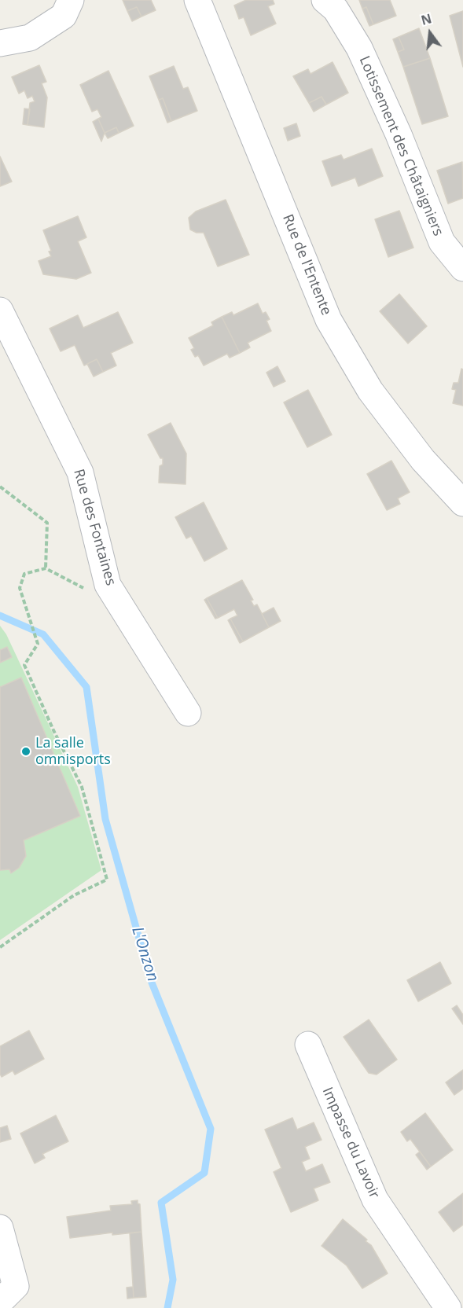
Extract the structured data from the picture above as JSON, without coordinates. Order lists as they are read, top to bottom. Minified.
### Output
{"streets":{"street":["Lotissement des Châtaigniers","Rue de l'Entente","Rue des Fontaines","Impasse du Lavoir"]},"water":["L'Onzon"],"places":["La salle omnisports"],"north":"top"}
